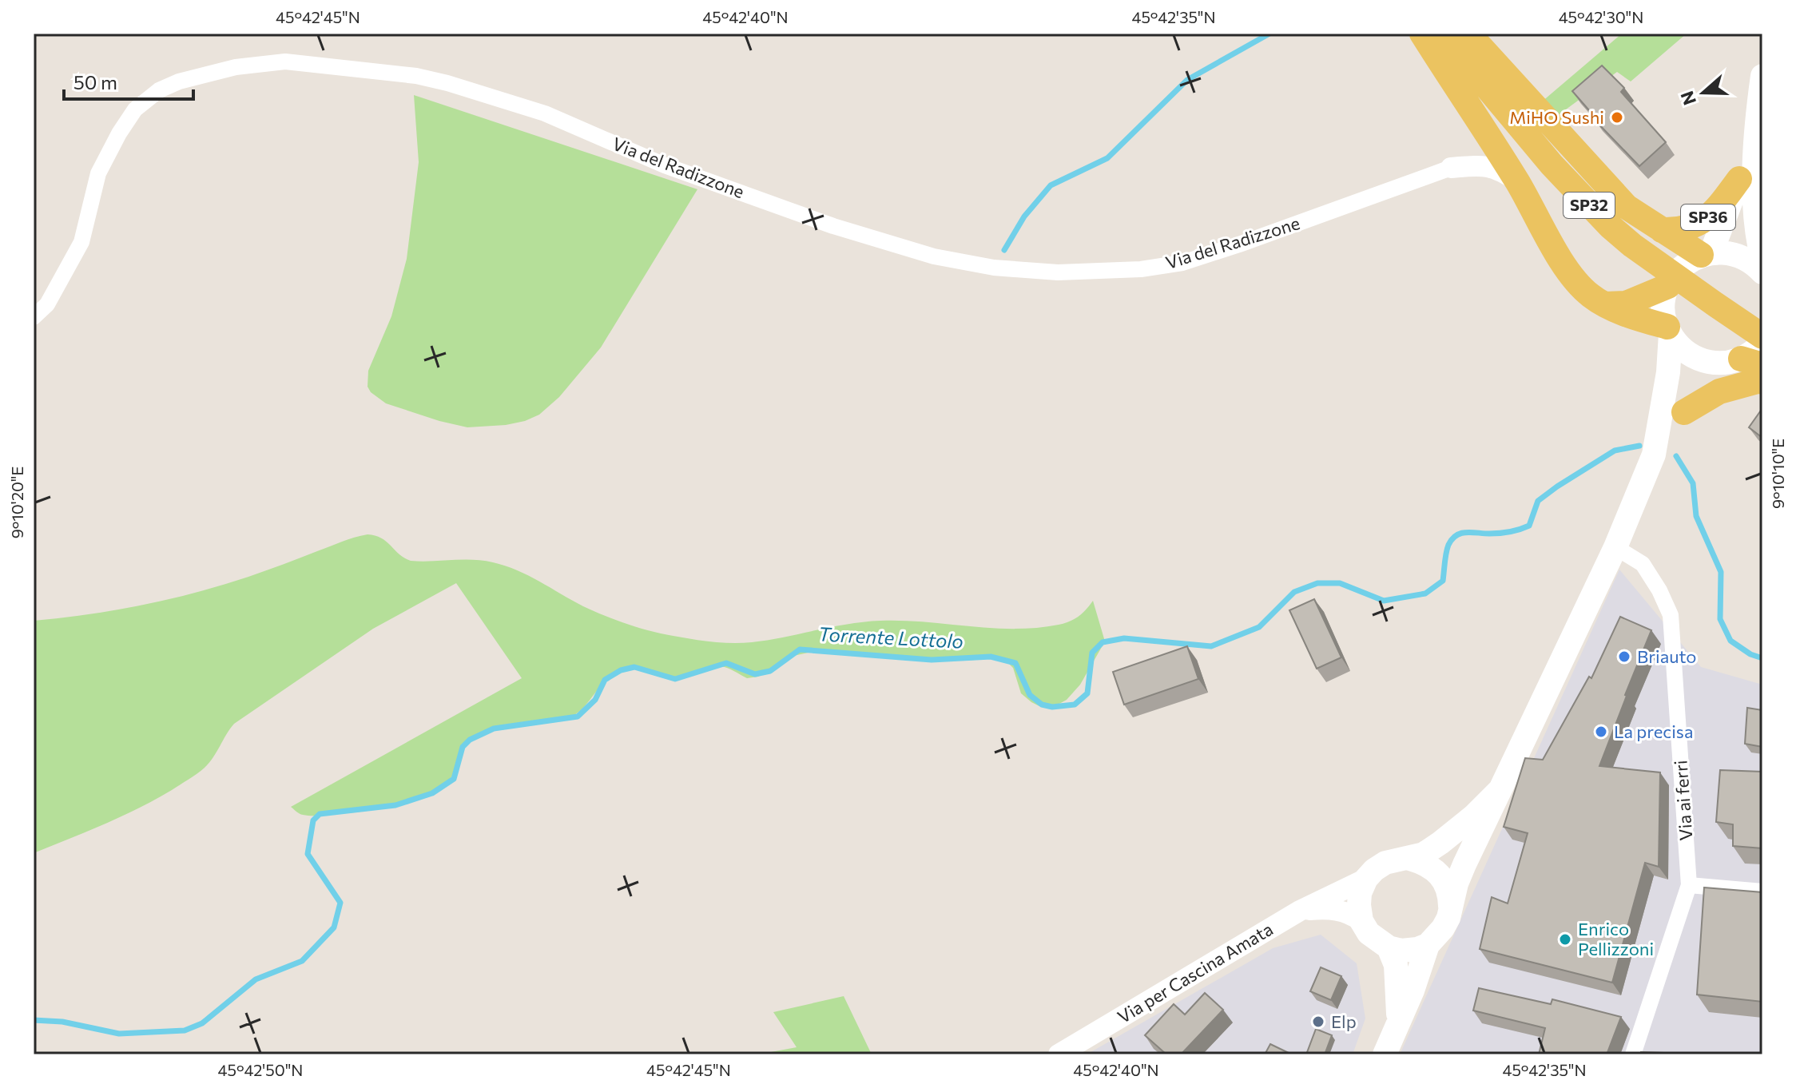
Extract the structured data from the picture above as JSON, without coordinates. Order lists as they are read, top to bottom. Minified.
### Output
{"streets":{"main road":["SP32","SP36"],"street":["Via del Radizzone","Via ai ferri","Via per Cascina Amata"]},"water":["Torrente Lottolo"],"places":["MiHO Sushi","Briauto","La precisa","Enrico Pellizzoni","Elp"],"scale_bar":"50 m","north":"left","coordinates":["45°42'45\"N","45°42'40\"N","45°42'35\"N","45°42'30\"N","9°10'10\"E","9°10'20\"E","45°42'50\"N"]}
